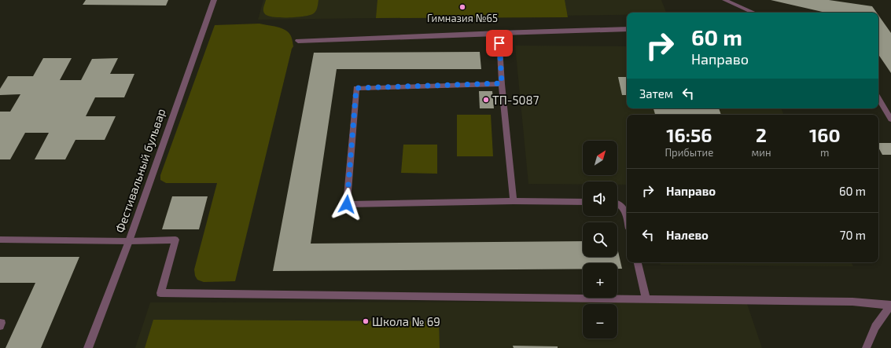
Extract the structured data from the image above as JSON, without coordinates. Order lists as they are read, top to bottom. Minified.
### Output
{"streets":{"street":["Фестивальный бульвар"]},"places":["Гимназия №65","ТП-5087","Школа № 69"],"north":"top right","page":{"turn":["60 m","Направо"],"then":"Затем","eta":["16:56","Прибытие","2","мин","160","m"],"map_buttons":["+","−"],"list":[{"name":"Направо","value":"60 m"},{"name":"Налево","value":"70 m"}]}}
